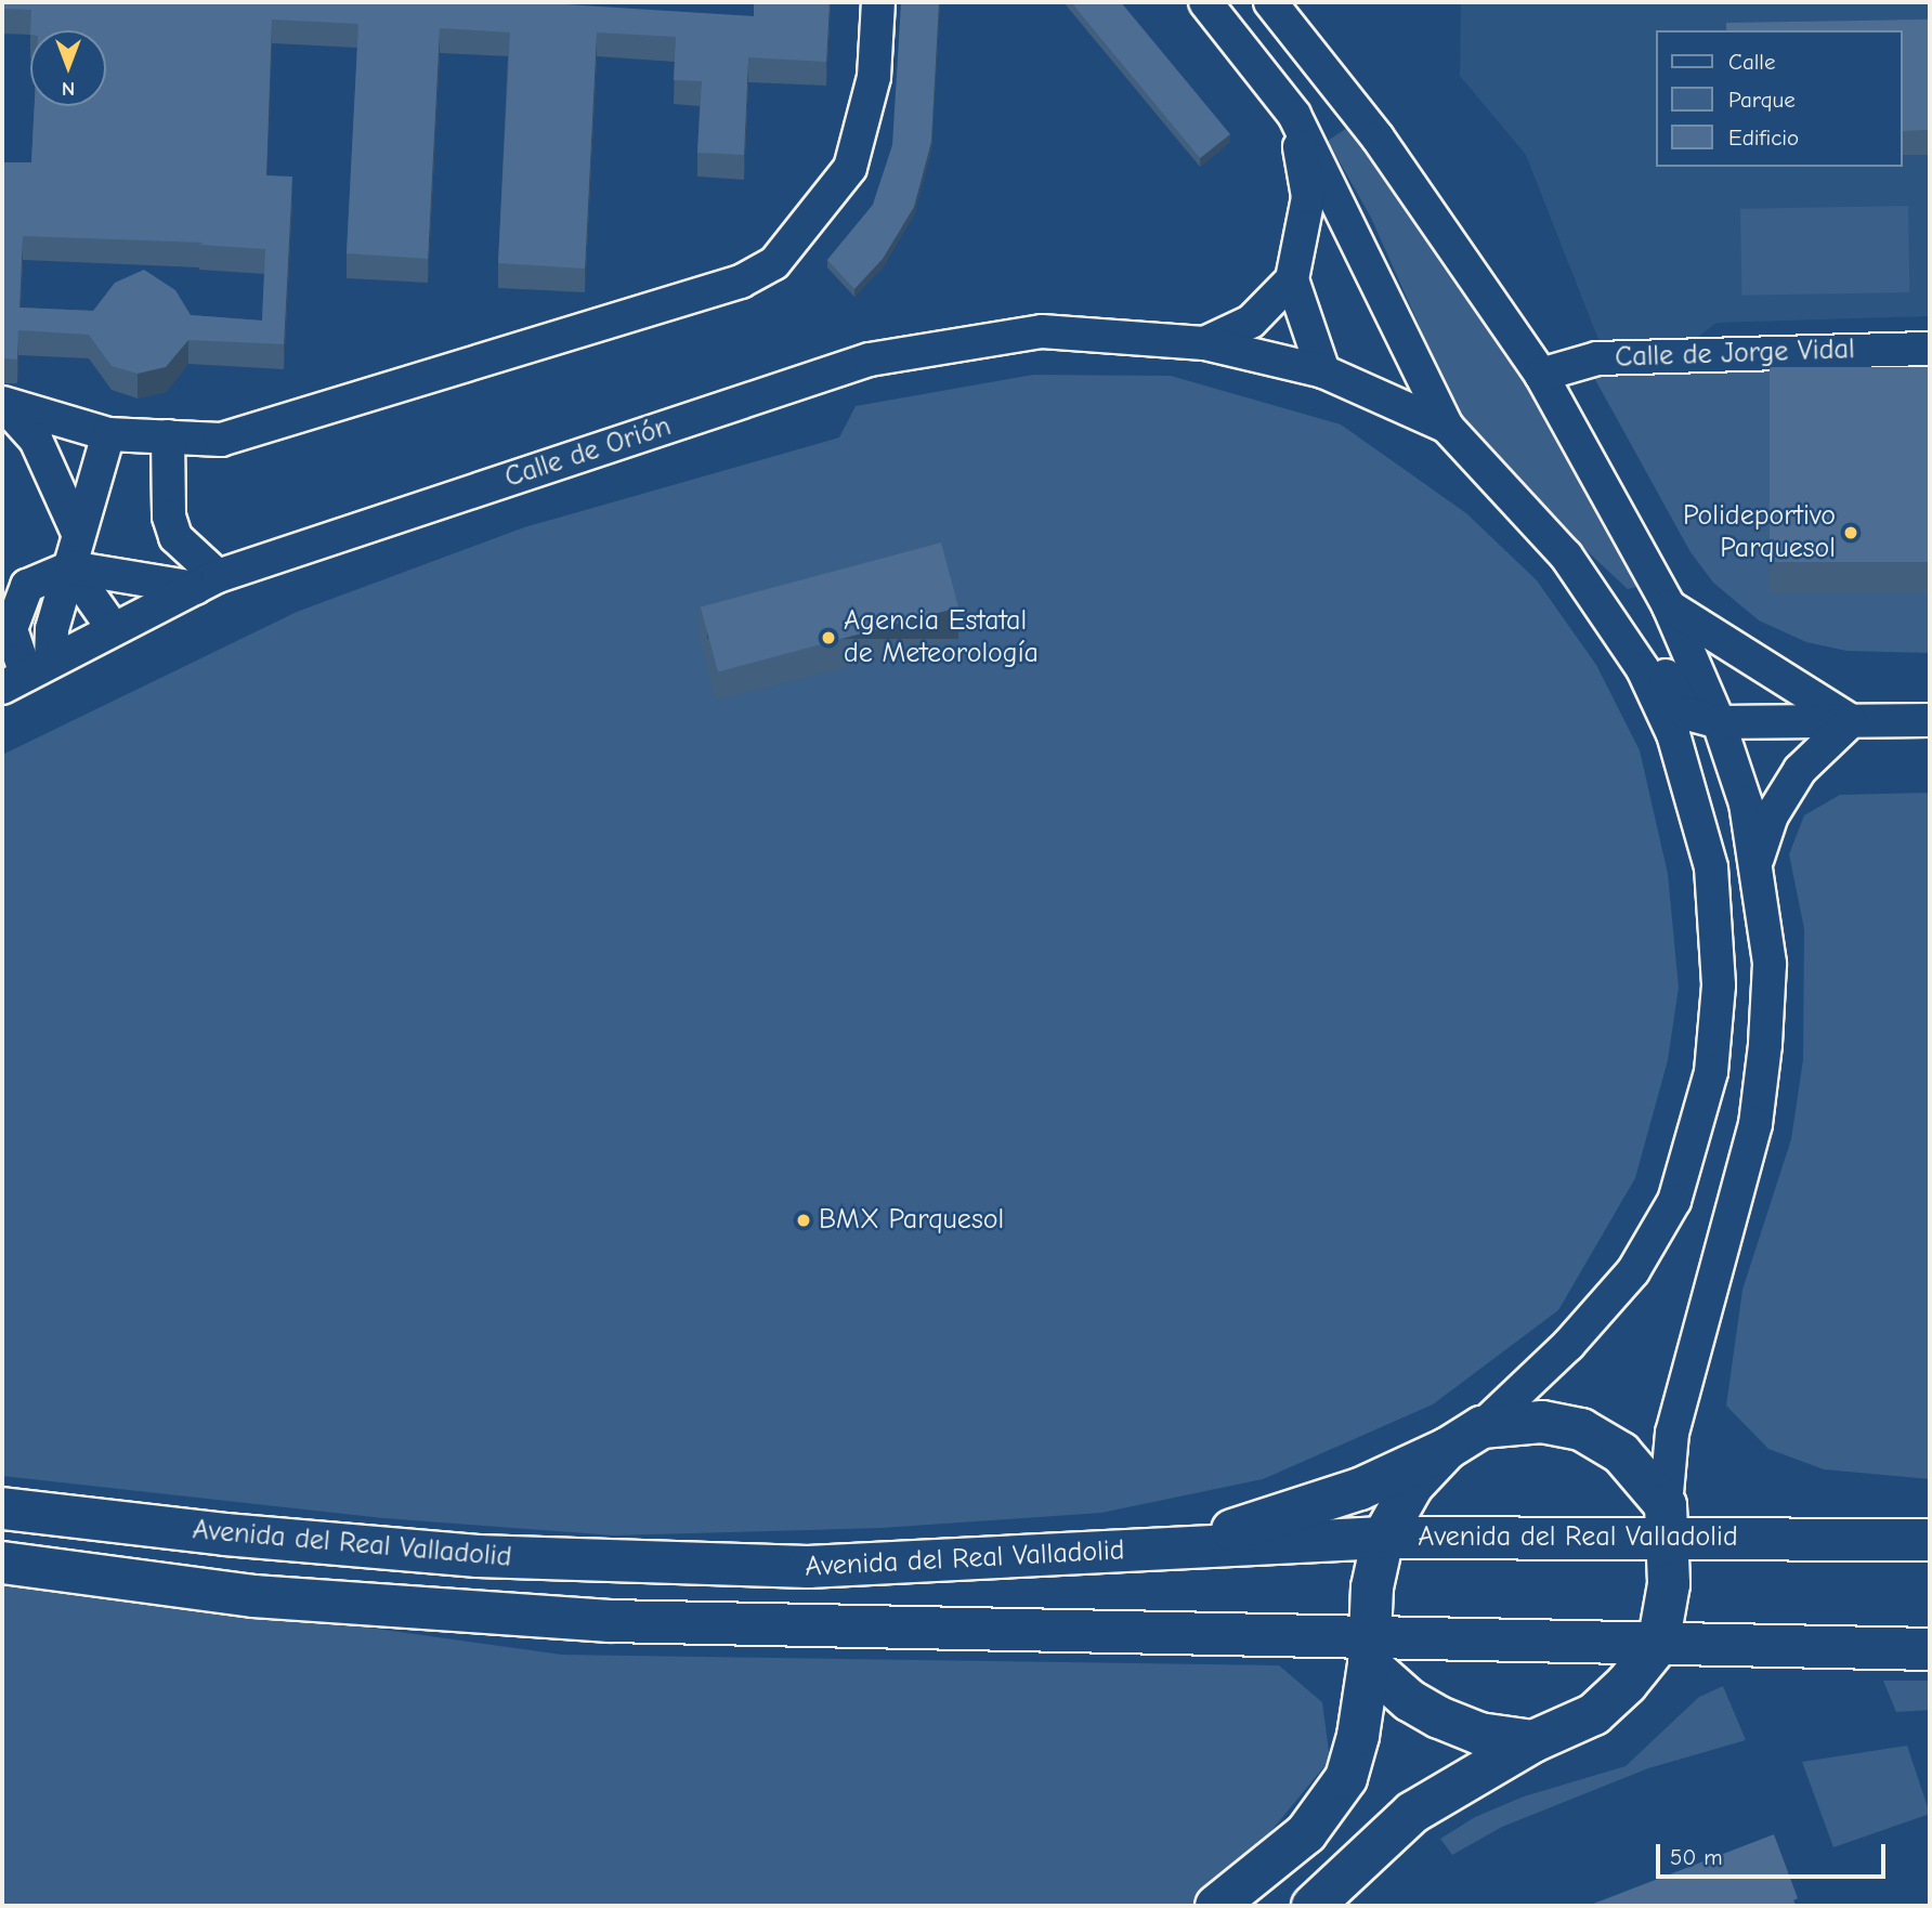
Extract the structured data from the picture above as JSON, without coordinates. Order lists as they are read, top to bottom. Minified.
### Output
{"streets":{"main road":["Avenida del Real Valladolid"],"street":["Calle de Jorge Vidal","Calle de Orión"]},"places":["Polideportivo Parquesol","Agencia Estatal de Meteorología","BMX Parquesol"],"legend":["Calle","Parque","Edificio"],"scale_bar":"50 m","north":"bottom"}
